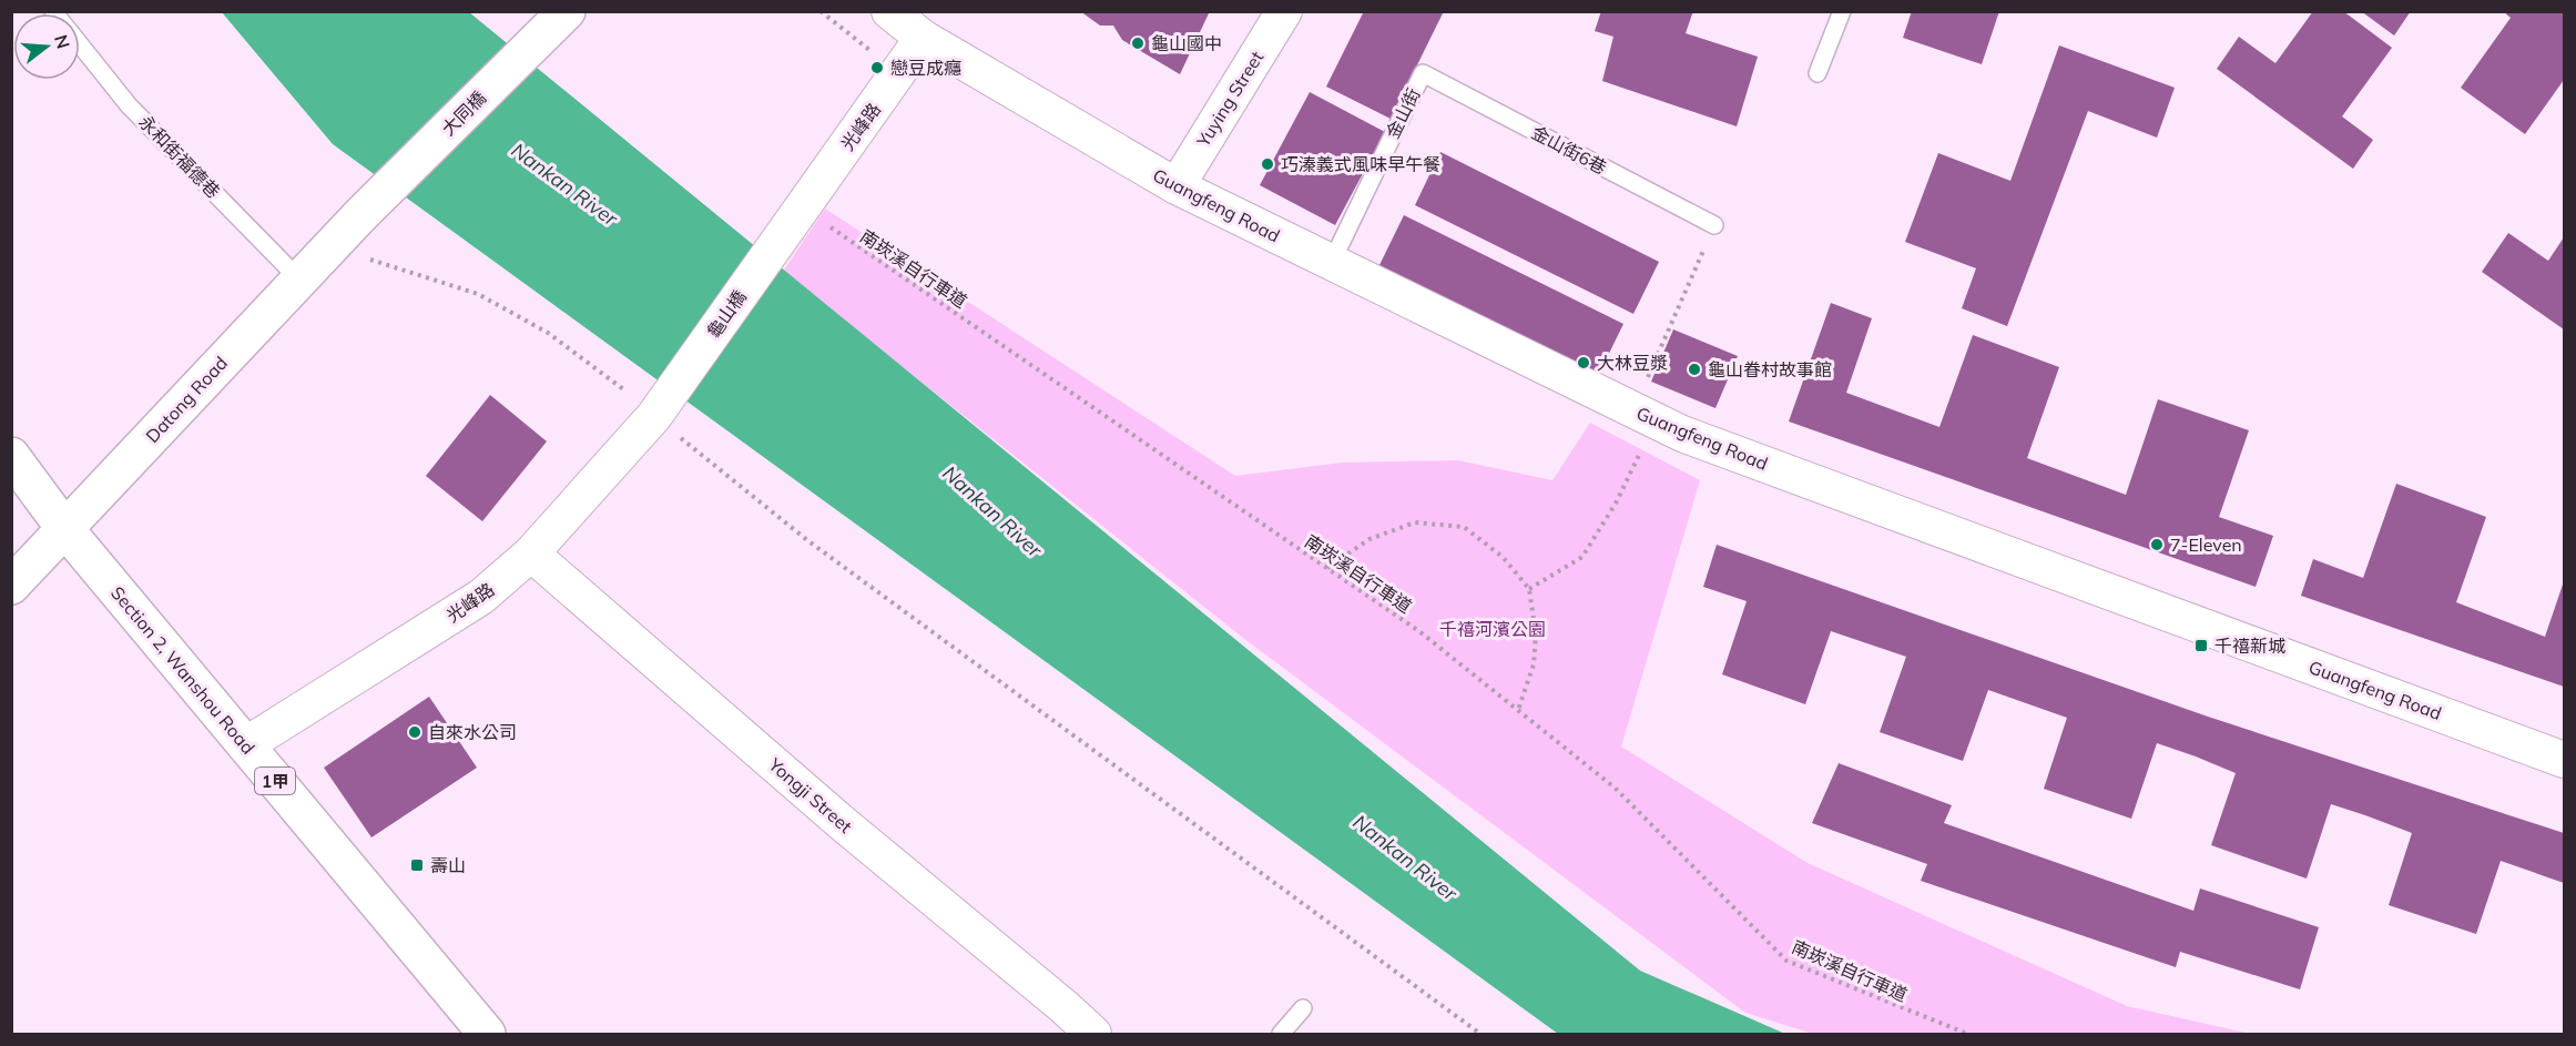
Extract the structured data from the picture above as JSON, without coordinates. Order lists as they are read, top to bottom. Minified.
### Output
{"streets":{"street":["Yuying Street","大同橋","光峰路","Guangfeng Road","龜山橋","Datong Road","Section 2, Wanshou Road","1甲","Yongji Street"],"lane":["金山街","金山街6巷","永和街福德巷"],"path":["南崁溪自行車道"]},"crossings":[["Yuying Street","Guangfeng Road"],["大同橋","Datong Road"],["金山街","金山街6巷"],["金山街","Guangfeng Road"],["光峰路","Guangfeng Road"],["光峰路","南崁溪自行車道"],["光峰路","龜山橋"],["光峰路","Section 2, Wanshou Road"],["光峰路","Yongji Street"],["永和街福德巷","Datong Road"],["南崁溪自行車道","龜山橋"],["Datong Road","Section 2, Wanshou Road"]],"water":["Nankan River"],"parks":["千禧河濱公園"],"places":{"other":["龜山國中","戀豆成癮","巧溱義式風味早午餐","大林豆漿","龜山眷村故事館","7-Eleven","自來水公司"],"transit":["千禧新城","壽山"]},"north":"right"}
